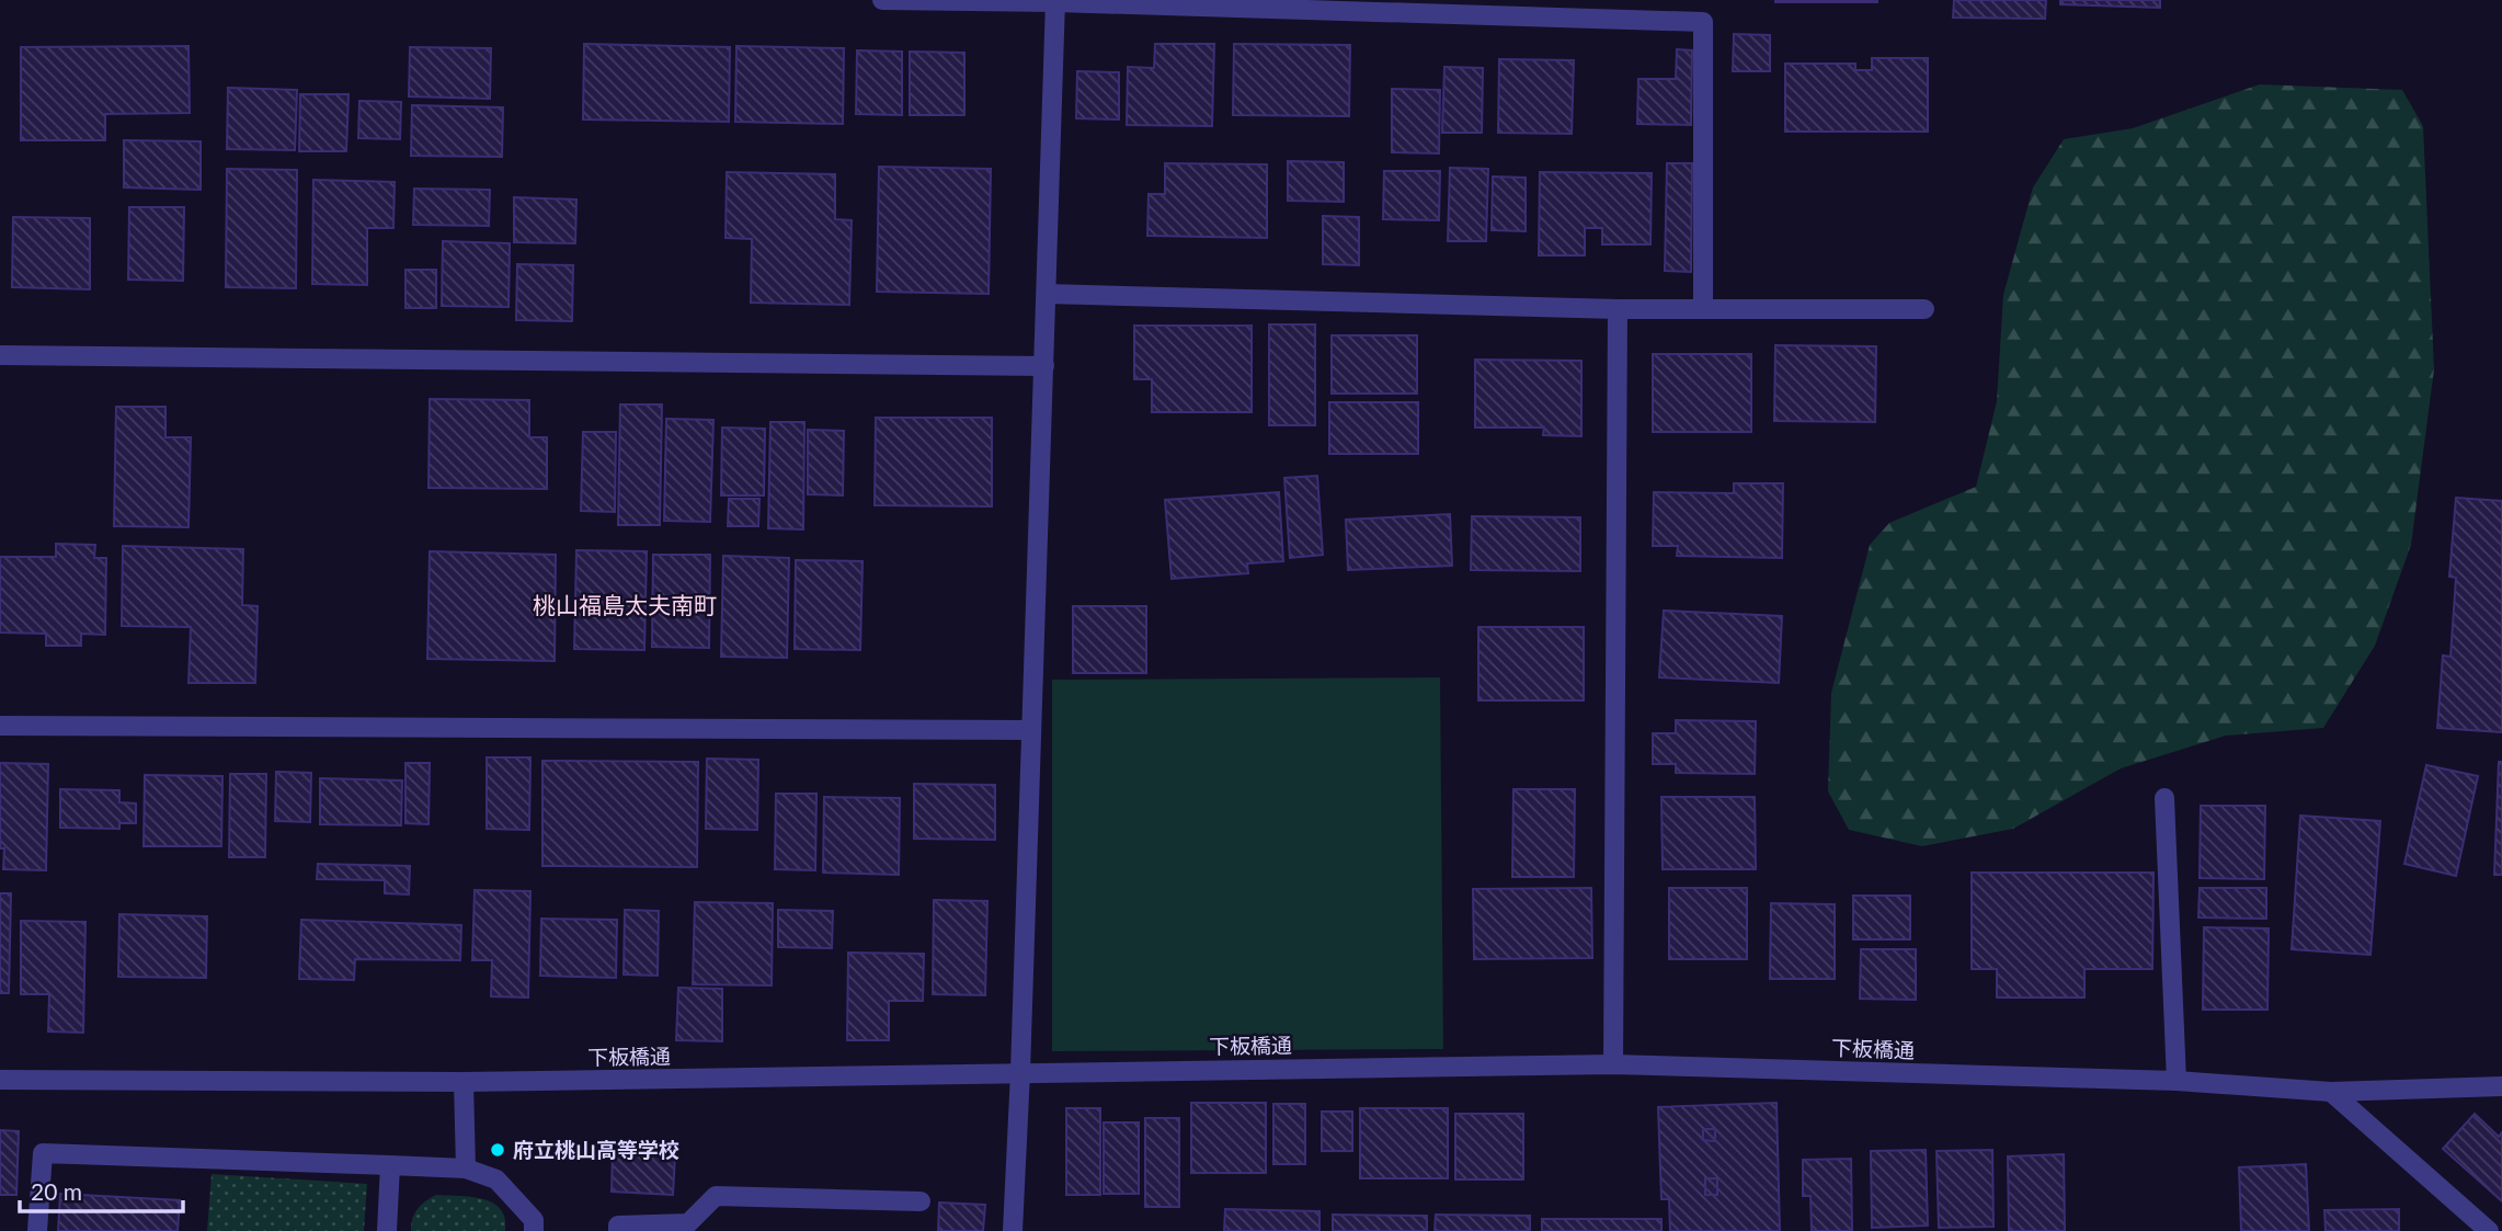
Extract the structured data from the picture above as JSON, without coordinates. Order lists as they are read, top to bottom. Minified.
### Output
{"streets":{"street":["下板橋通"]},"districts":["桃山福島太夫南町"],"places":["府立桃山高等学校"],"scale_bar":"20 m"}
